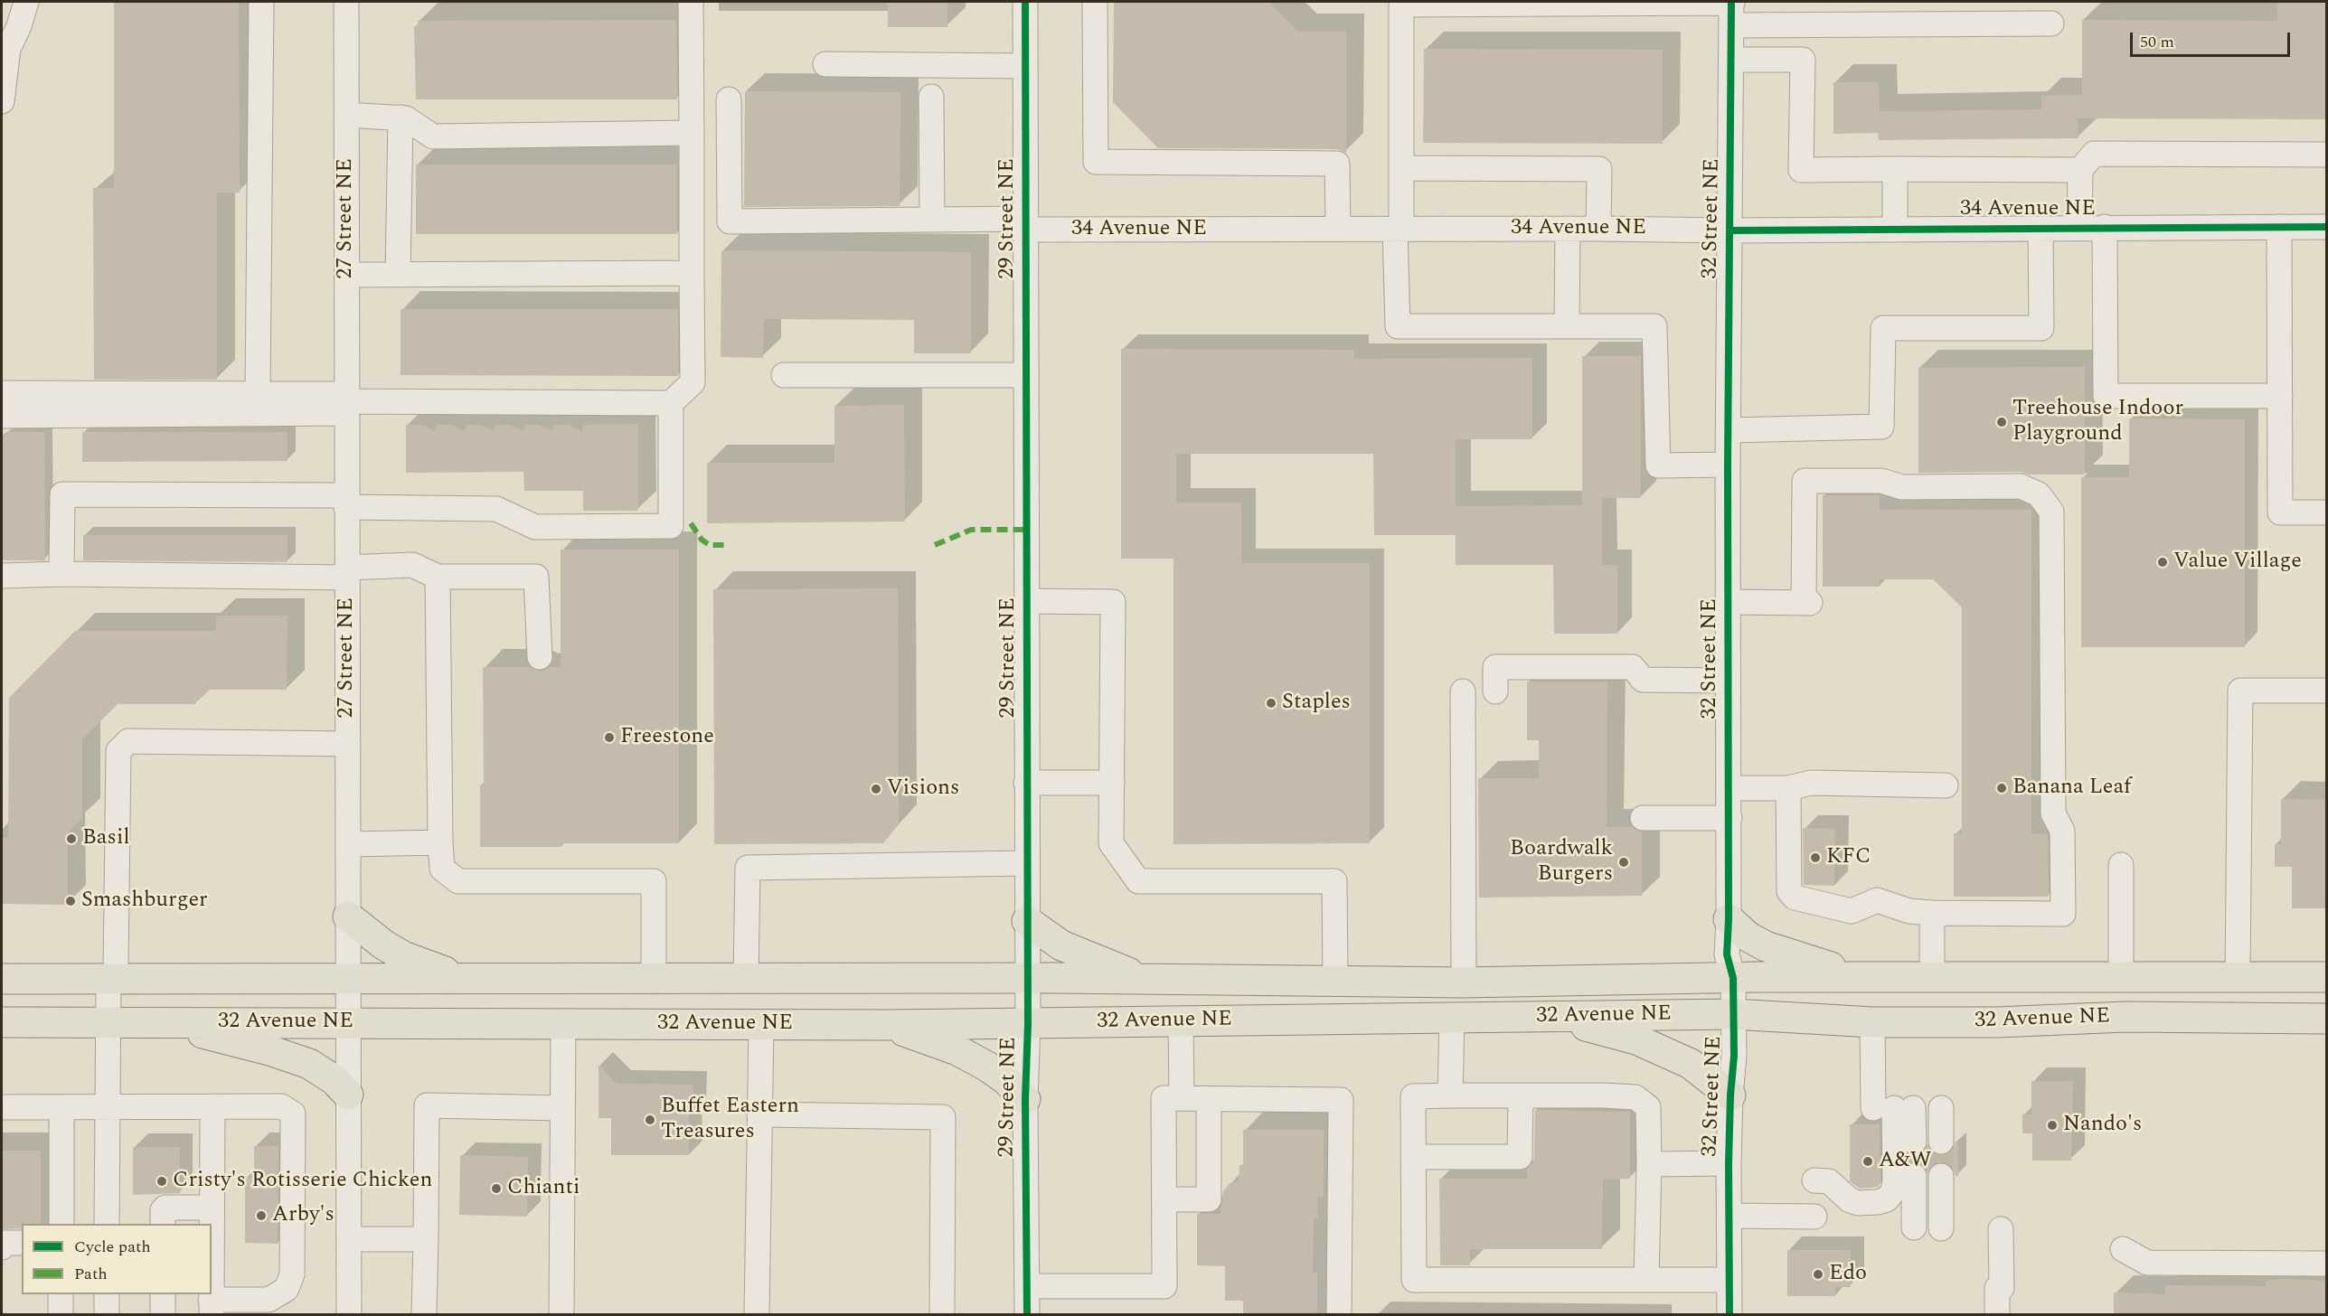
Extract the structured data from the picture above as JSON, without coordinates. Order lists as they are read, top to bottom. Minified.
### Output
{"streets":{"main road":["32 Avenue NE"],"street":["34 Avenue NE","27 Street NE","29 Street NE","32 Street NE"]},"crossings":[["34 Avenue NE","29 Street NE"],["34 Avenue NE","32 Street NE"],["27 Street NE","32 Avenue NE"],["29 Street NE","32 Avenue NE"],["32 Street NE","32 Avenue NE"]],"places":["Treehouse Indoor Playground","Value Village","Staples","Freestone","Banana Leaf","Visions","Basil","KFC","Boardwalk Burgers","Smashburger","Buffet Eastern Treasures","Nando's","A&W","Cristy's Rotisserie Chicken","Chianti","Arby's","Edo"],"legend":["Cycle path","Path"],"scale_bar":"50 m"}
